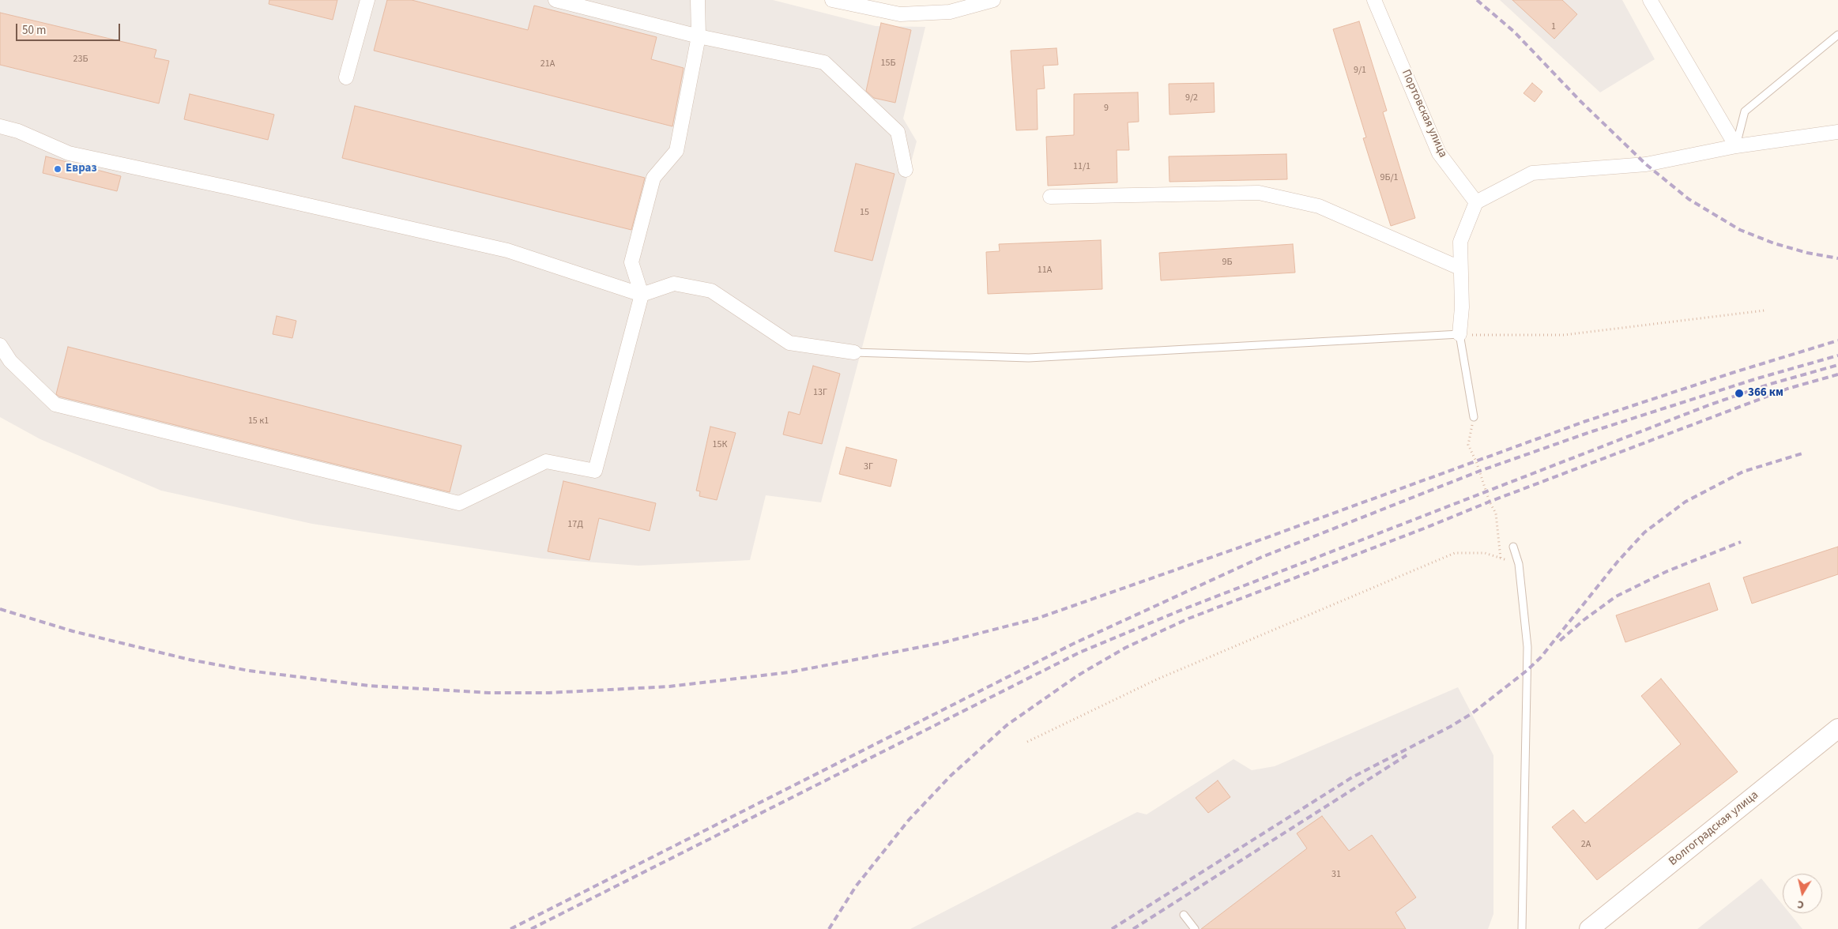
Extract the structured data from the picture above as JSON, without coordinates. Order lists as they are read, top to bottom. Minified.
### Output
{"streets":{"main road":["Волгоградская улица"],"street":["Портовская улица"]},"places":["Евраз","366 км"],"house_numbers":["1","23Б","15Б","21А","9/1","9/2","9","11/1","9Б/1","15","9Б","11А","13Г","15 к1","15К","3Г","17Д","2А","31"],"scale_bar":"50 m","north":"bottom"}
